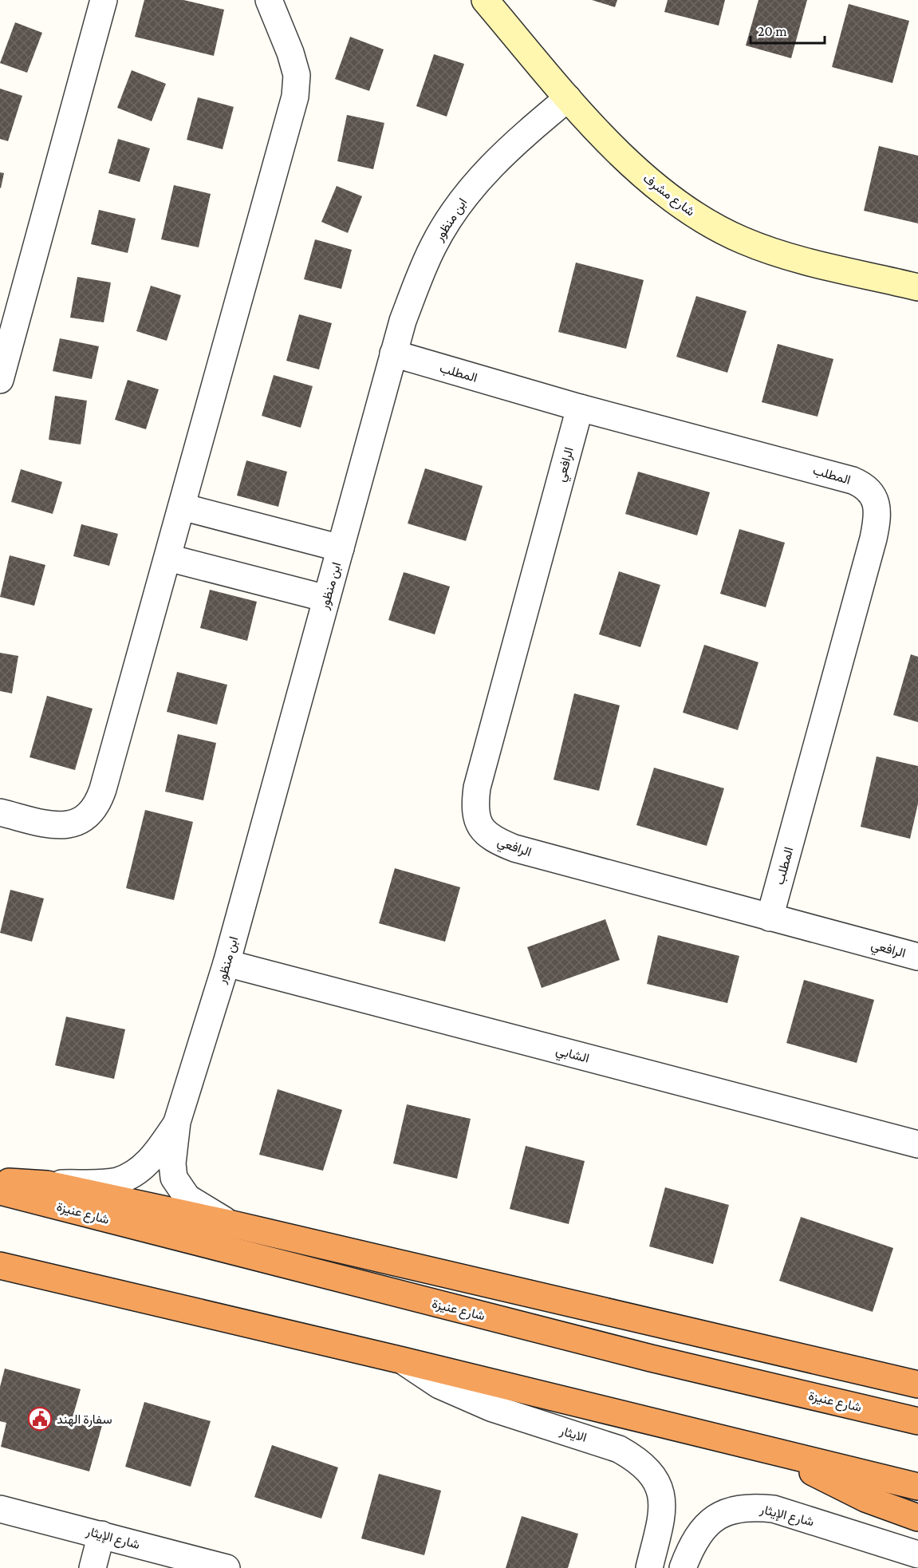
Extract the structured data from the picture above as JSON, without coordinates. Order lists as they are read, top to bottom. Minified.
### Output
{"streets":{"highway":["شارع عنيزة"],"street":["شارع مشرف","ابن منظور","المطلب","الرافعي","الشابي","الايثار","شارع الإيثار"]},"crossings":[["شارع مشرف","ابن منظور"],["ابن منظور","المطلب"],["ابن منظور","الشابي"],["المطلب","الرافعي"]],"places":{"public building":["سفارة الهند"]},"scale_bar":"20 m"}
